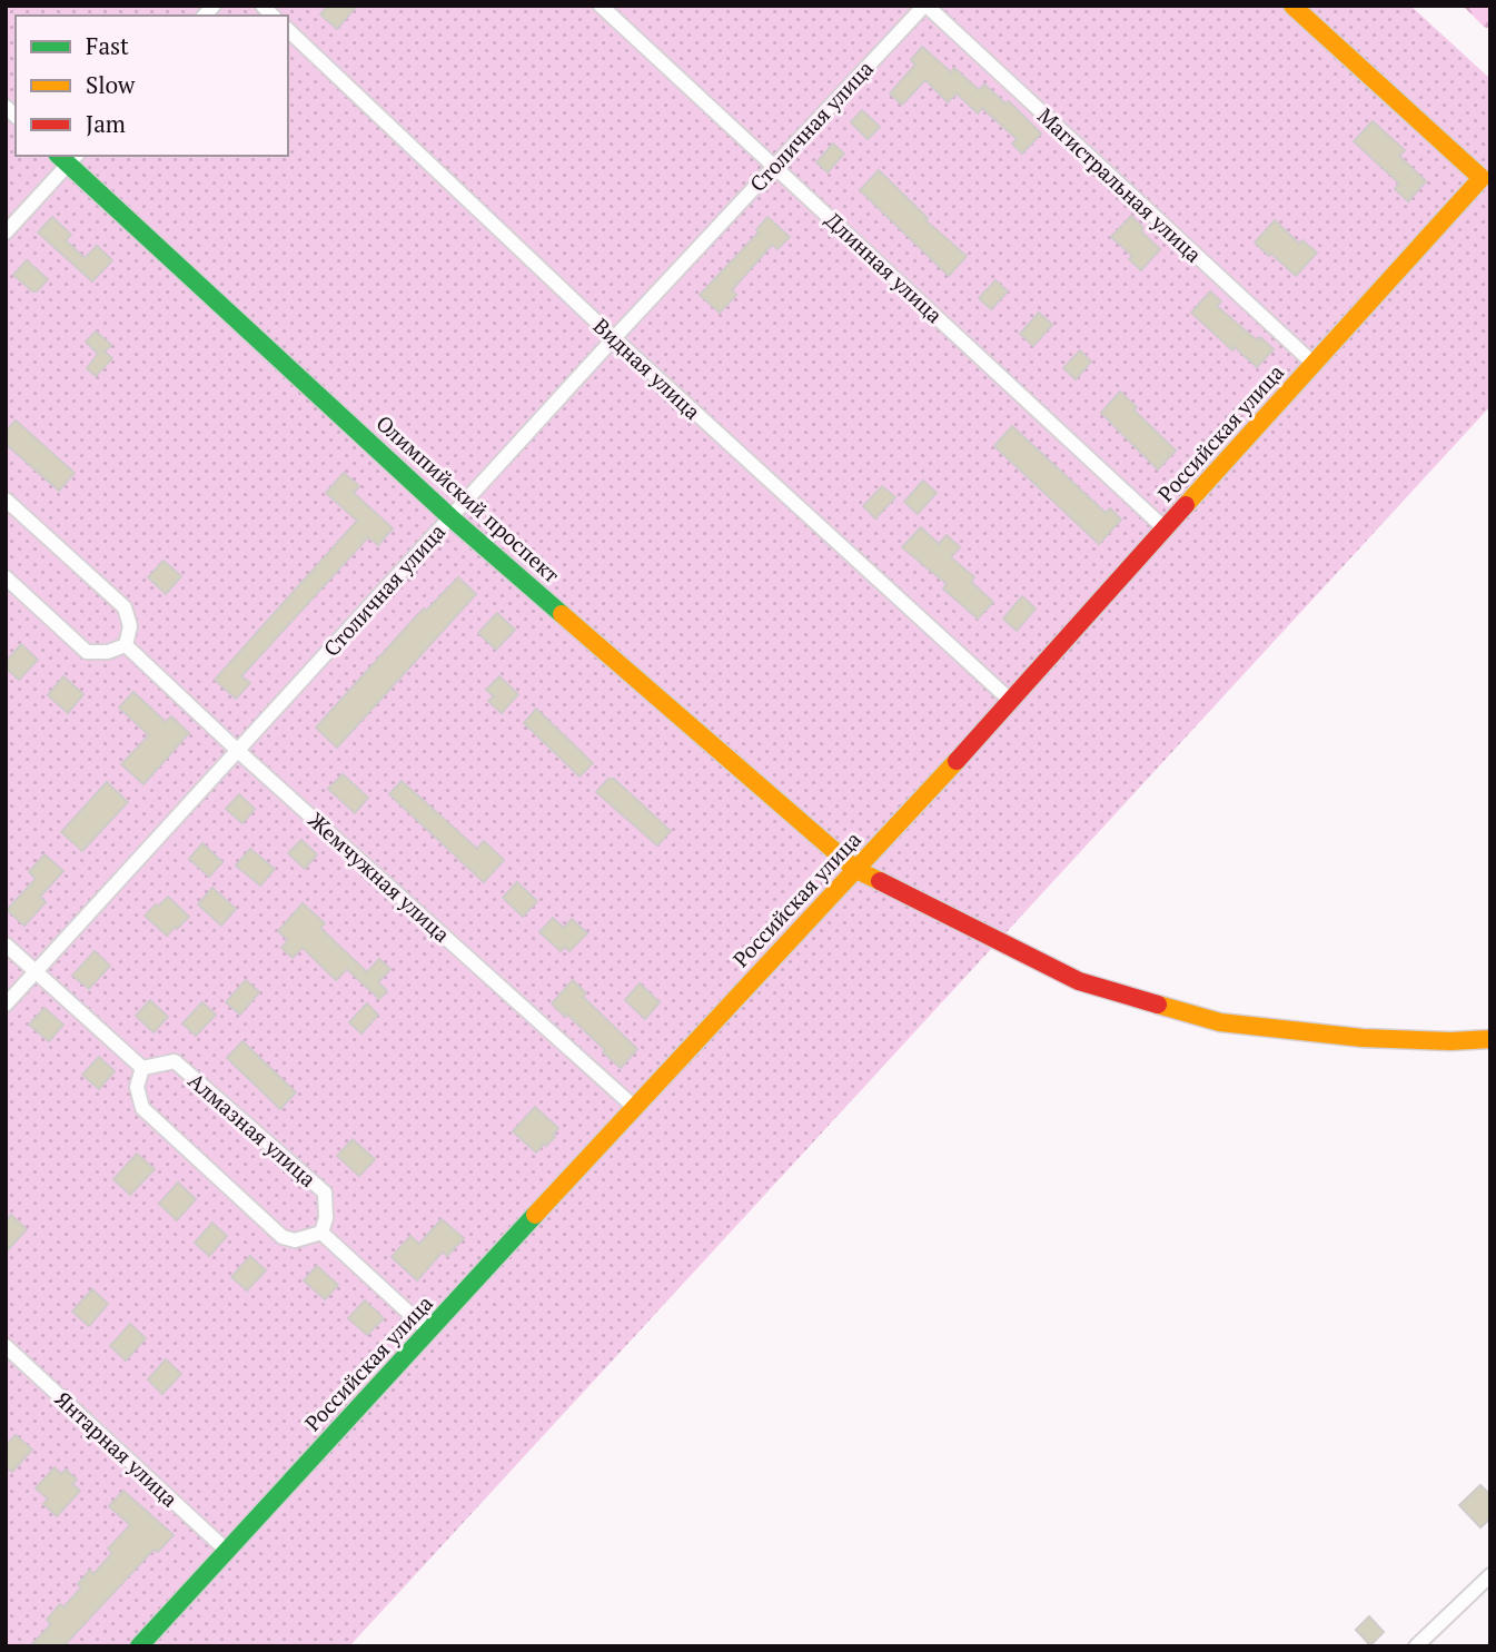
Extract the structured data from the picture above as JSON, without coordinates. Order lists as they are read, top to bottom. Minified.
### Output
{"streets":{"street":["Столичная улица","Магистральная улица","Длинная улица","Видная улица","Российская улица","Олимпийский проспект","Жемчужная улица","Алмазная улица","Янтарная улица"]},"crossings":[["Столичная улица","Магистральная улица"],["Столичная улица","Длинная улица"],["Столичная улица","Видная улица"],["Столичная улица","Олимпийский проспект"],["Столичная улица","Жемчужная улица"],["Магистральная улица","Российская улица"],["Длинная улица","Российская улица"],["Видная улица","Российская улица"],["Российская улица","Олимпийский проспект"],["Российская улица","Жемчужная улица"],["Российская улица","Янтарная улица"]],"legend":["Fast","Slow","Jam"]}
